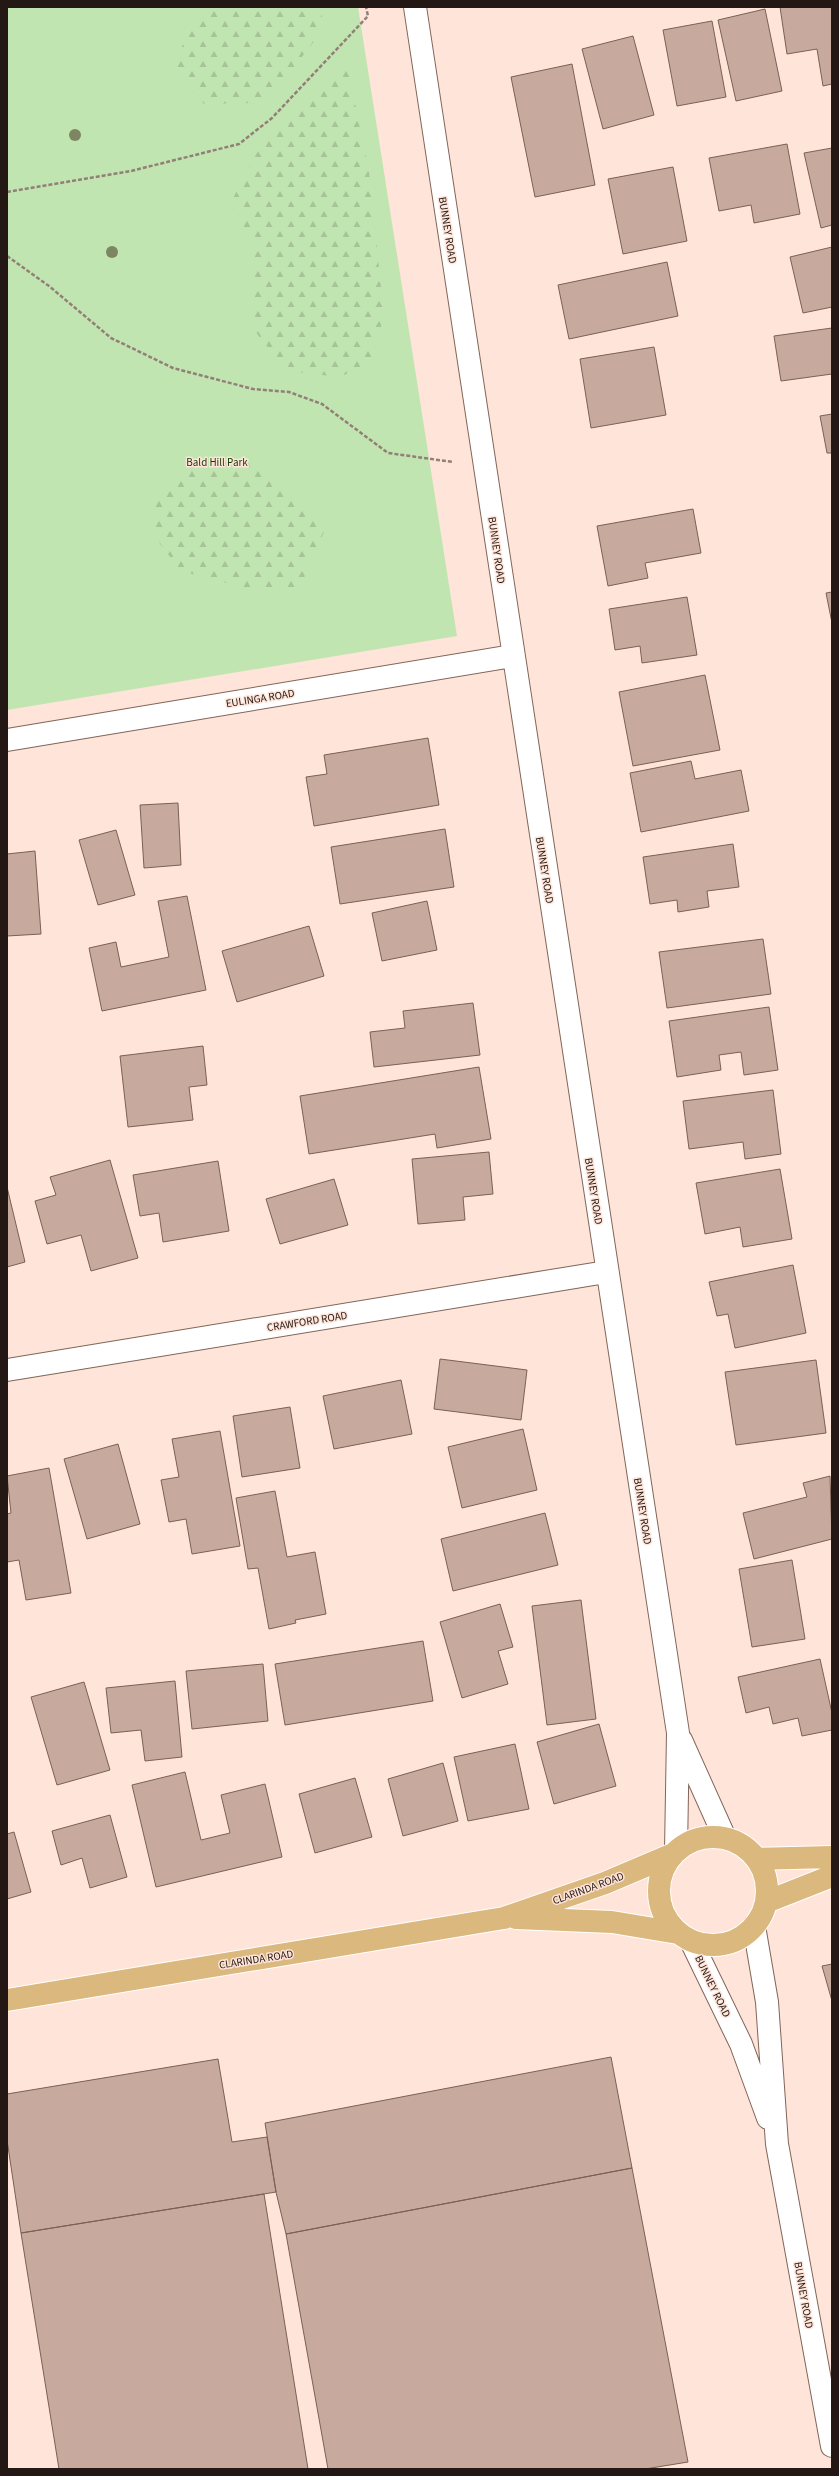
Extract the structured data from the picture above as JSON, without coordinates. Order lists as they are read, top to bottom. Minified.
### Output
{"streets":{"main road":["CLARINDA ROAD"],"street":["BUNNEY ROAD","EULINGA ROAD","CRAWFORD ROAD"]},"crossings":[["BUNNEY ROAD","EULINGA ROAD"],["BUNNEY ROAD","CRAWFORD ROAD"],["BUNNEY ROAD","CLARINDA ROAD"]],"parks":["Bald Hill Park"]}
